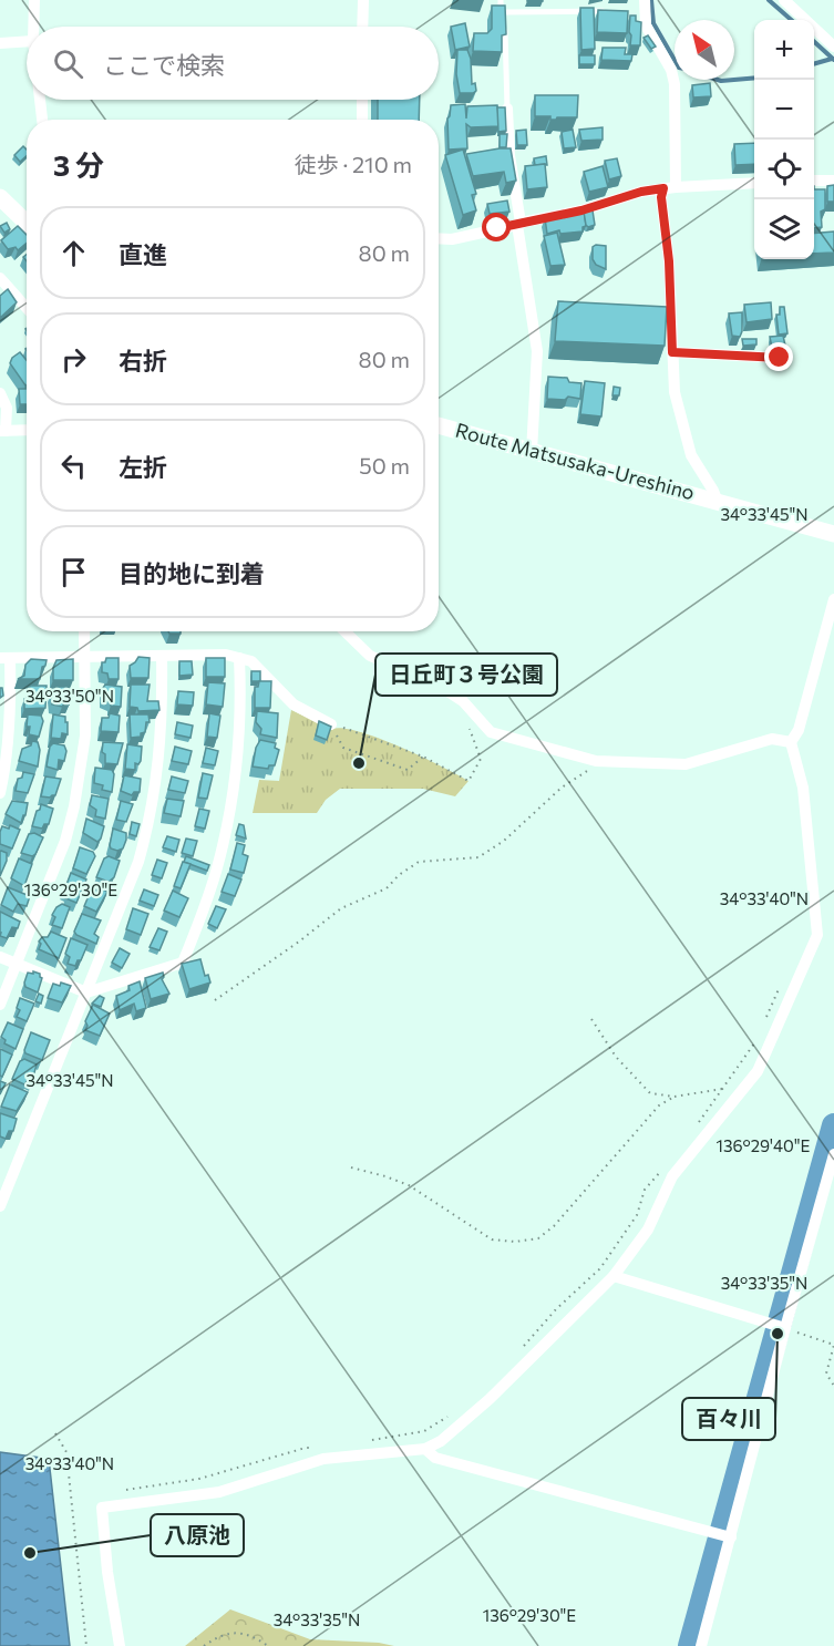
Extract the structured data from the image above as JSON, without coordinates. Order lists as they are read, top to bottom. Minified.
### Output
{"streets":{"main road":["Route Matsusaka-Ureshino"]},"places":["日丘町３号公園","百々川","八原池"],"north":"top left","page":{"map_buttons":["+","−"],"search":"ここで検索","heading":["3 分","徒歩 · 210 m"],"list":[["直進","80 m"],["右折","80 m"],["左折","50 m"],"目的地に到着"]},"coordinates":["34°33'45\"N","34°33'50\"N","136°29'30\"E","34°33'40\"N","136°29'40\"E","34°33'35\"N"]}
